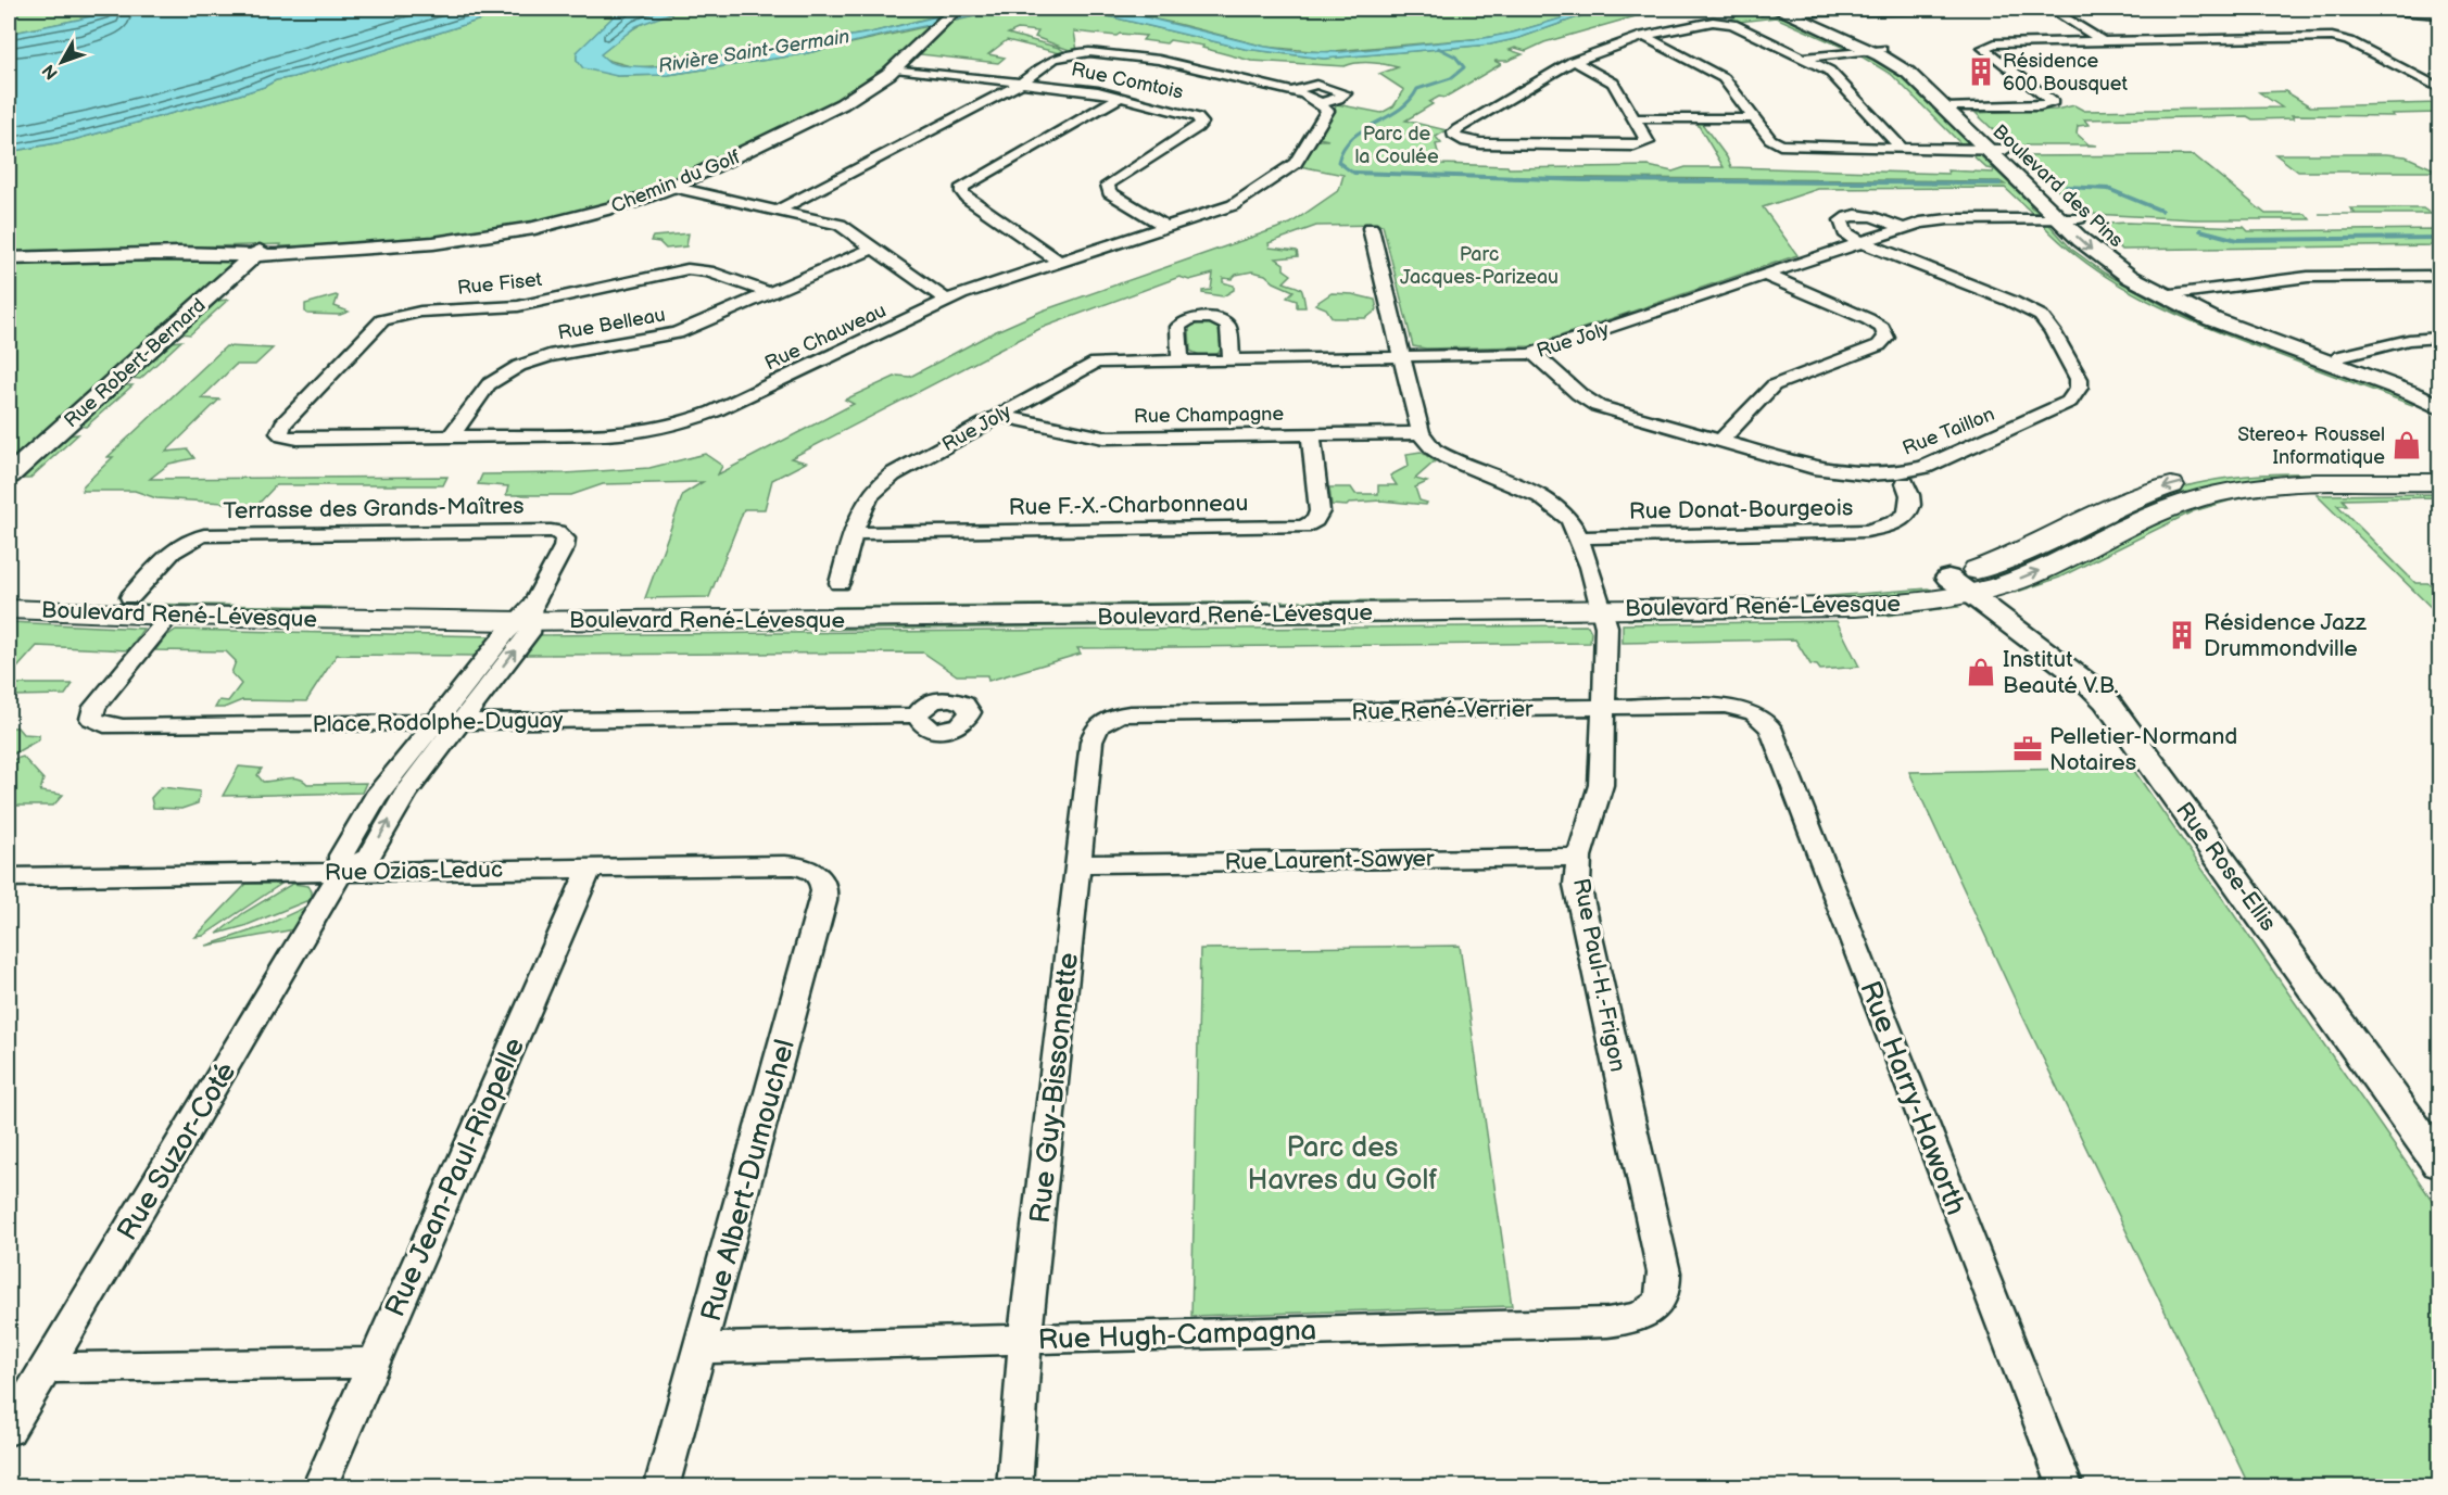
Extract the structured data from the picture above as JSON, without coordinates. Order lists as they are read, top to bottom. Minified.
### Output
{"streets":{"main road":["Boulevard René-Lévesque"],"street":["Rue Comtois","Chemin du Golf","Boulevard des Pins","Rue Fiset","Rue Belleau","Rue Chauveau","Rue Joly","Rue Robert-Bernard","Rue Champagne","Rue Taillon","Rue F.-X.-Charbonneau","Terrasse des Grands-Maîtres","Rue Donat-Bourgeois","Rue René-Verrier","Place Rodolphe-Duguay","Rue Laurent-Sawyer","Rue Rose-Ellis","Rue Ozias-Leduc","Rue Paul-H.-Frigon","Rue Guy-Bissonnette","Rue Harry-Haworth","Rue Suzor-Coté","Rue Jean-Paul-Riopelle","Rue Albert-Dumouchel","Rue Hugh-Campagna"]},"crossings":[["Rue Comtois","Chemin du Golf"],["Rue Comtois","Rue Chauveau"],["Chemin du Golf","Rue Robert-Bernard"],["Boulevard des Pins","Rue Joly"],["Rue Fiset","Rue Belleau"],["Rue Fiset","Rue Chauveau"],["Rue Belleau","Rue Chauveau"],["Rue Joly","Rue Champagne"],["Rue Joly","Rue Taillon"],["Rue Joly","Rue F.-X.-Charbonneau"],["Rue Champagne","Rue F.-X.-Charbonneau"],["Rue Champagne","Rue Paul-H.-Frigon"],["Terrasse des Grands-Maîtres","Boulevard René-Lévesque"],["Rue Donat-Bourgeois","Rue Paul-H.-Frigon"],["Boulevard René-Lévesque","Place Rodolphe-Duguay"],["Boulevard René-Lévesque","Rue Rose-Ellis"],["Boulevard René-Lévesque","Rue Paul-H.-Frigon"],["Rue René-Verrier","Rue Paul-H.-Frigon"],["Rue René-Verrier","Rue Guy-Bissonnette"],["Rue René-Verrier","Rue Harry-Haworth"],["Rue Laurent-Sawyer","Rue Paul-H.-Frigon"],["Rue Laurent-Sawyer","Rue Guy-Bissonnette"],["Rue Ozias-Leduc","Rue Suzor-Coté"],["Rue Ozias-Leduc","Rue Jean-Paul-Riopelle"],["Rue Ozias-Leduc","Rue Albert-Dumouchel"],["Rue Paul-H.-Frigon","Rue Hugh-Campagna"],["Rue Guy-Bissonnette","Rue Hugh-Campagna"],["Rue Albert-Dumouchel","Rue Hugh-Campagna"]],"water":["Rivière Saint-Germain"],"parks":["Parc de la Coulée","Parc Jacques-Parizeau","Parc des Havres du Golf"],"places":{"building":["Résidence 600 Bousquet","Résidence Jazz Drummondville"],"shop":["Stereo+ Roussel Informatique","Institut Beauté V.B."],"office":["Pelletier-Normand Notaires"]},"north":"bottom left"}
